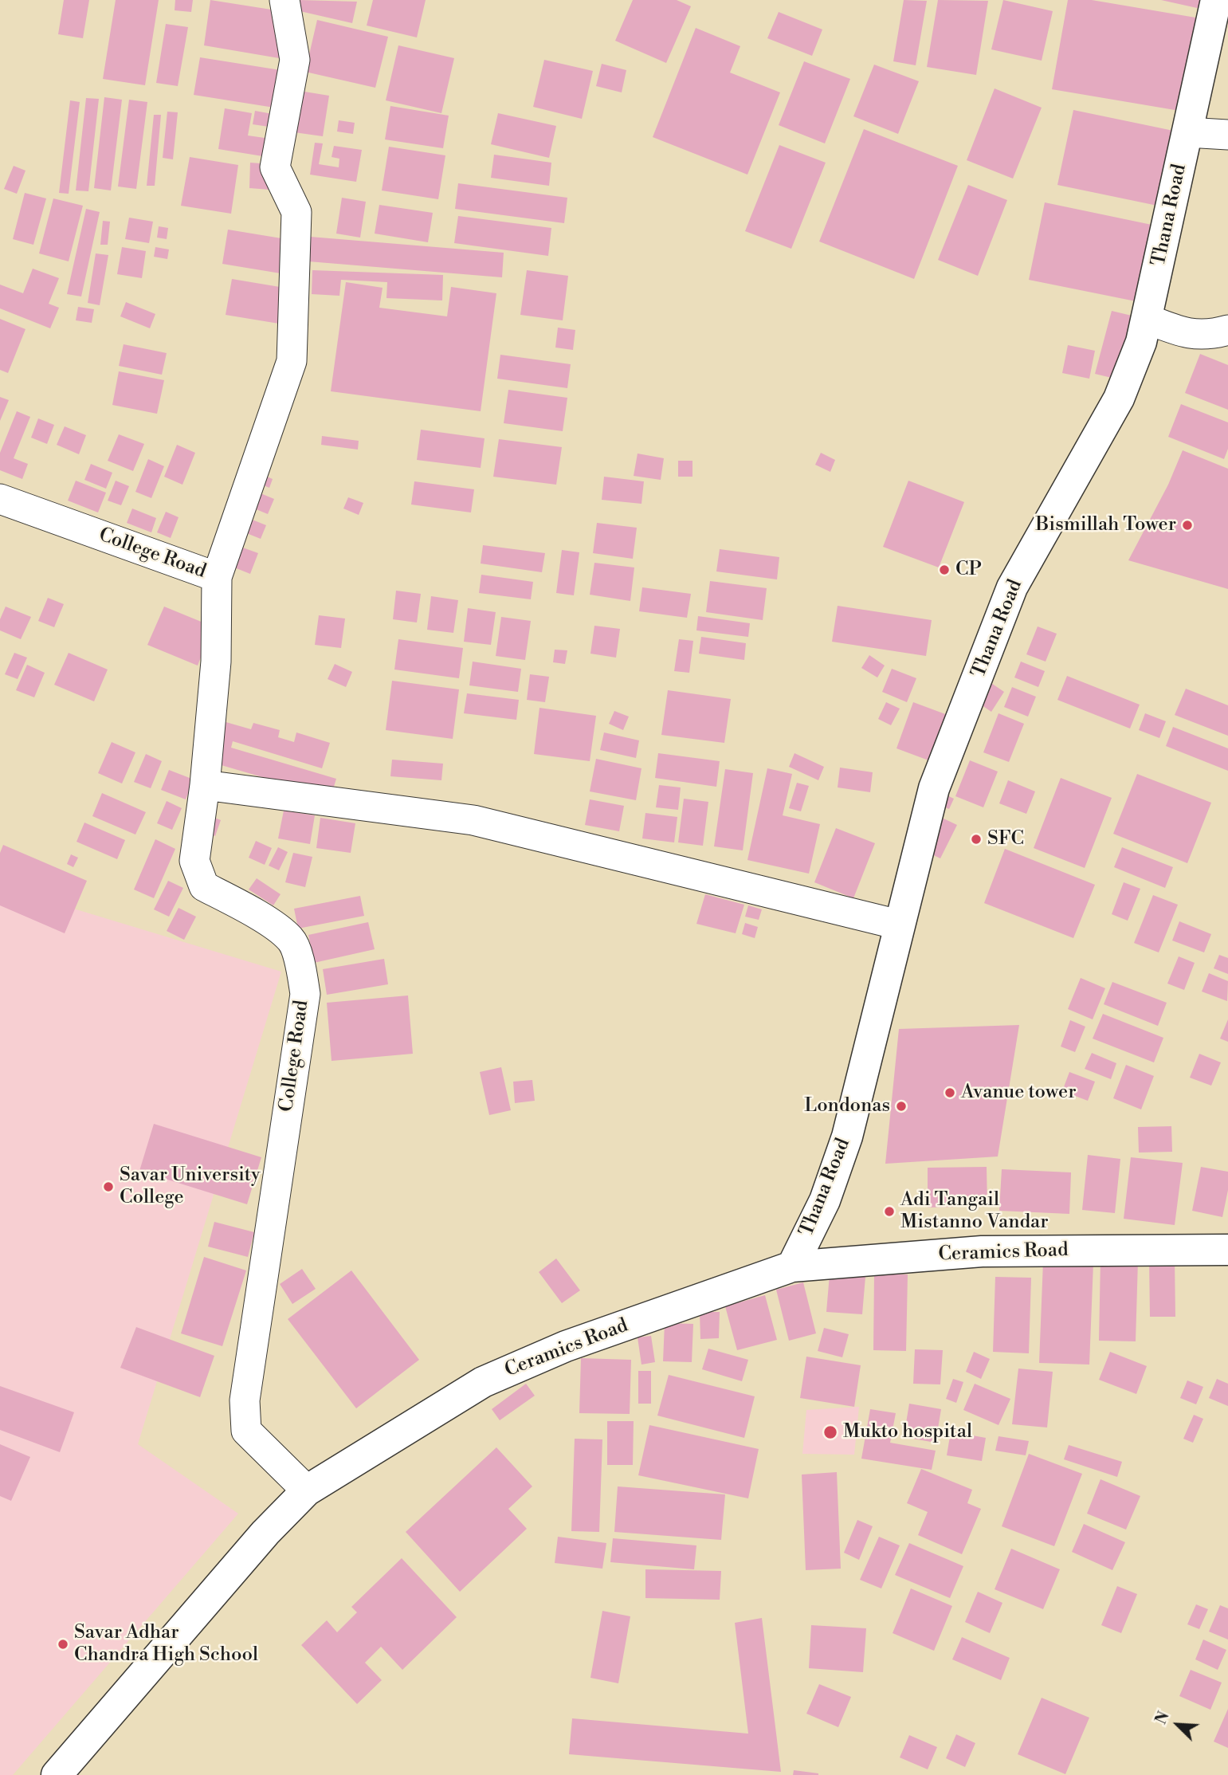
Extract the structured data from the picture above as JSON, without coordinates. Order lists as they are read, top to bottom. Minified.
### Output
{"streets":{"street":["Thana Road","College Road","Ceramics Road"]},"crossings":[["Thana Road","Ceramics Road"],["College Road","Ceramics Road"]],"places":["Bismillah Tower","CP","SFC","Avanue tower","Londonas","Savar University College","Adi Tangail Mistanno Vandar","Mukto hospital","Savar Adhar Chandra High School"],"north":"top left"}
